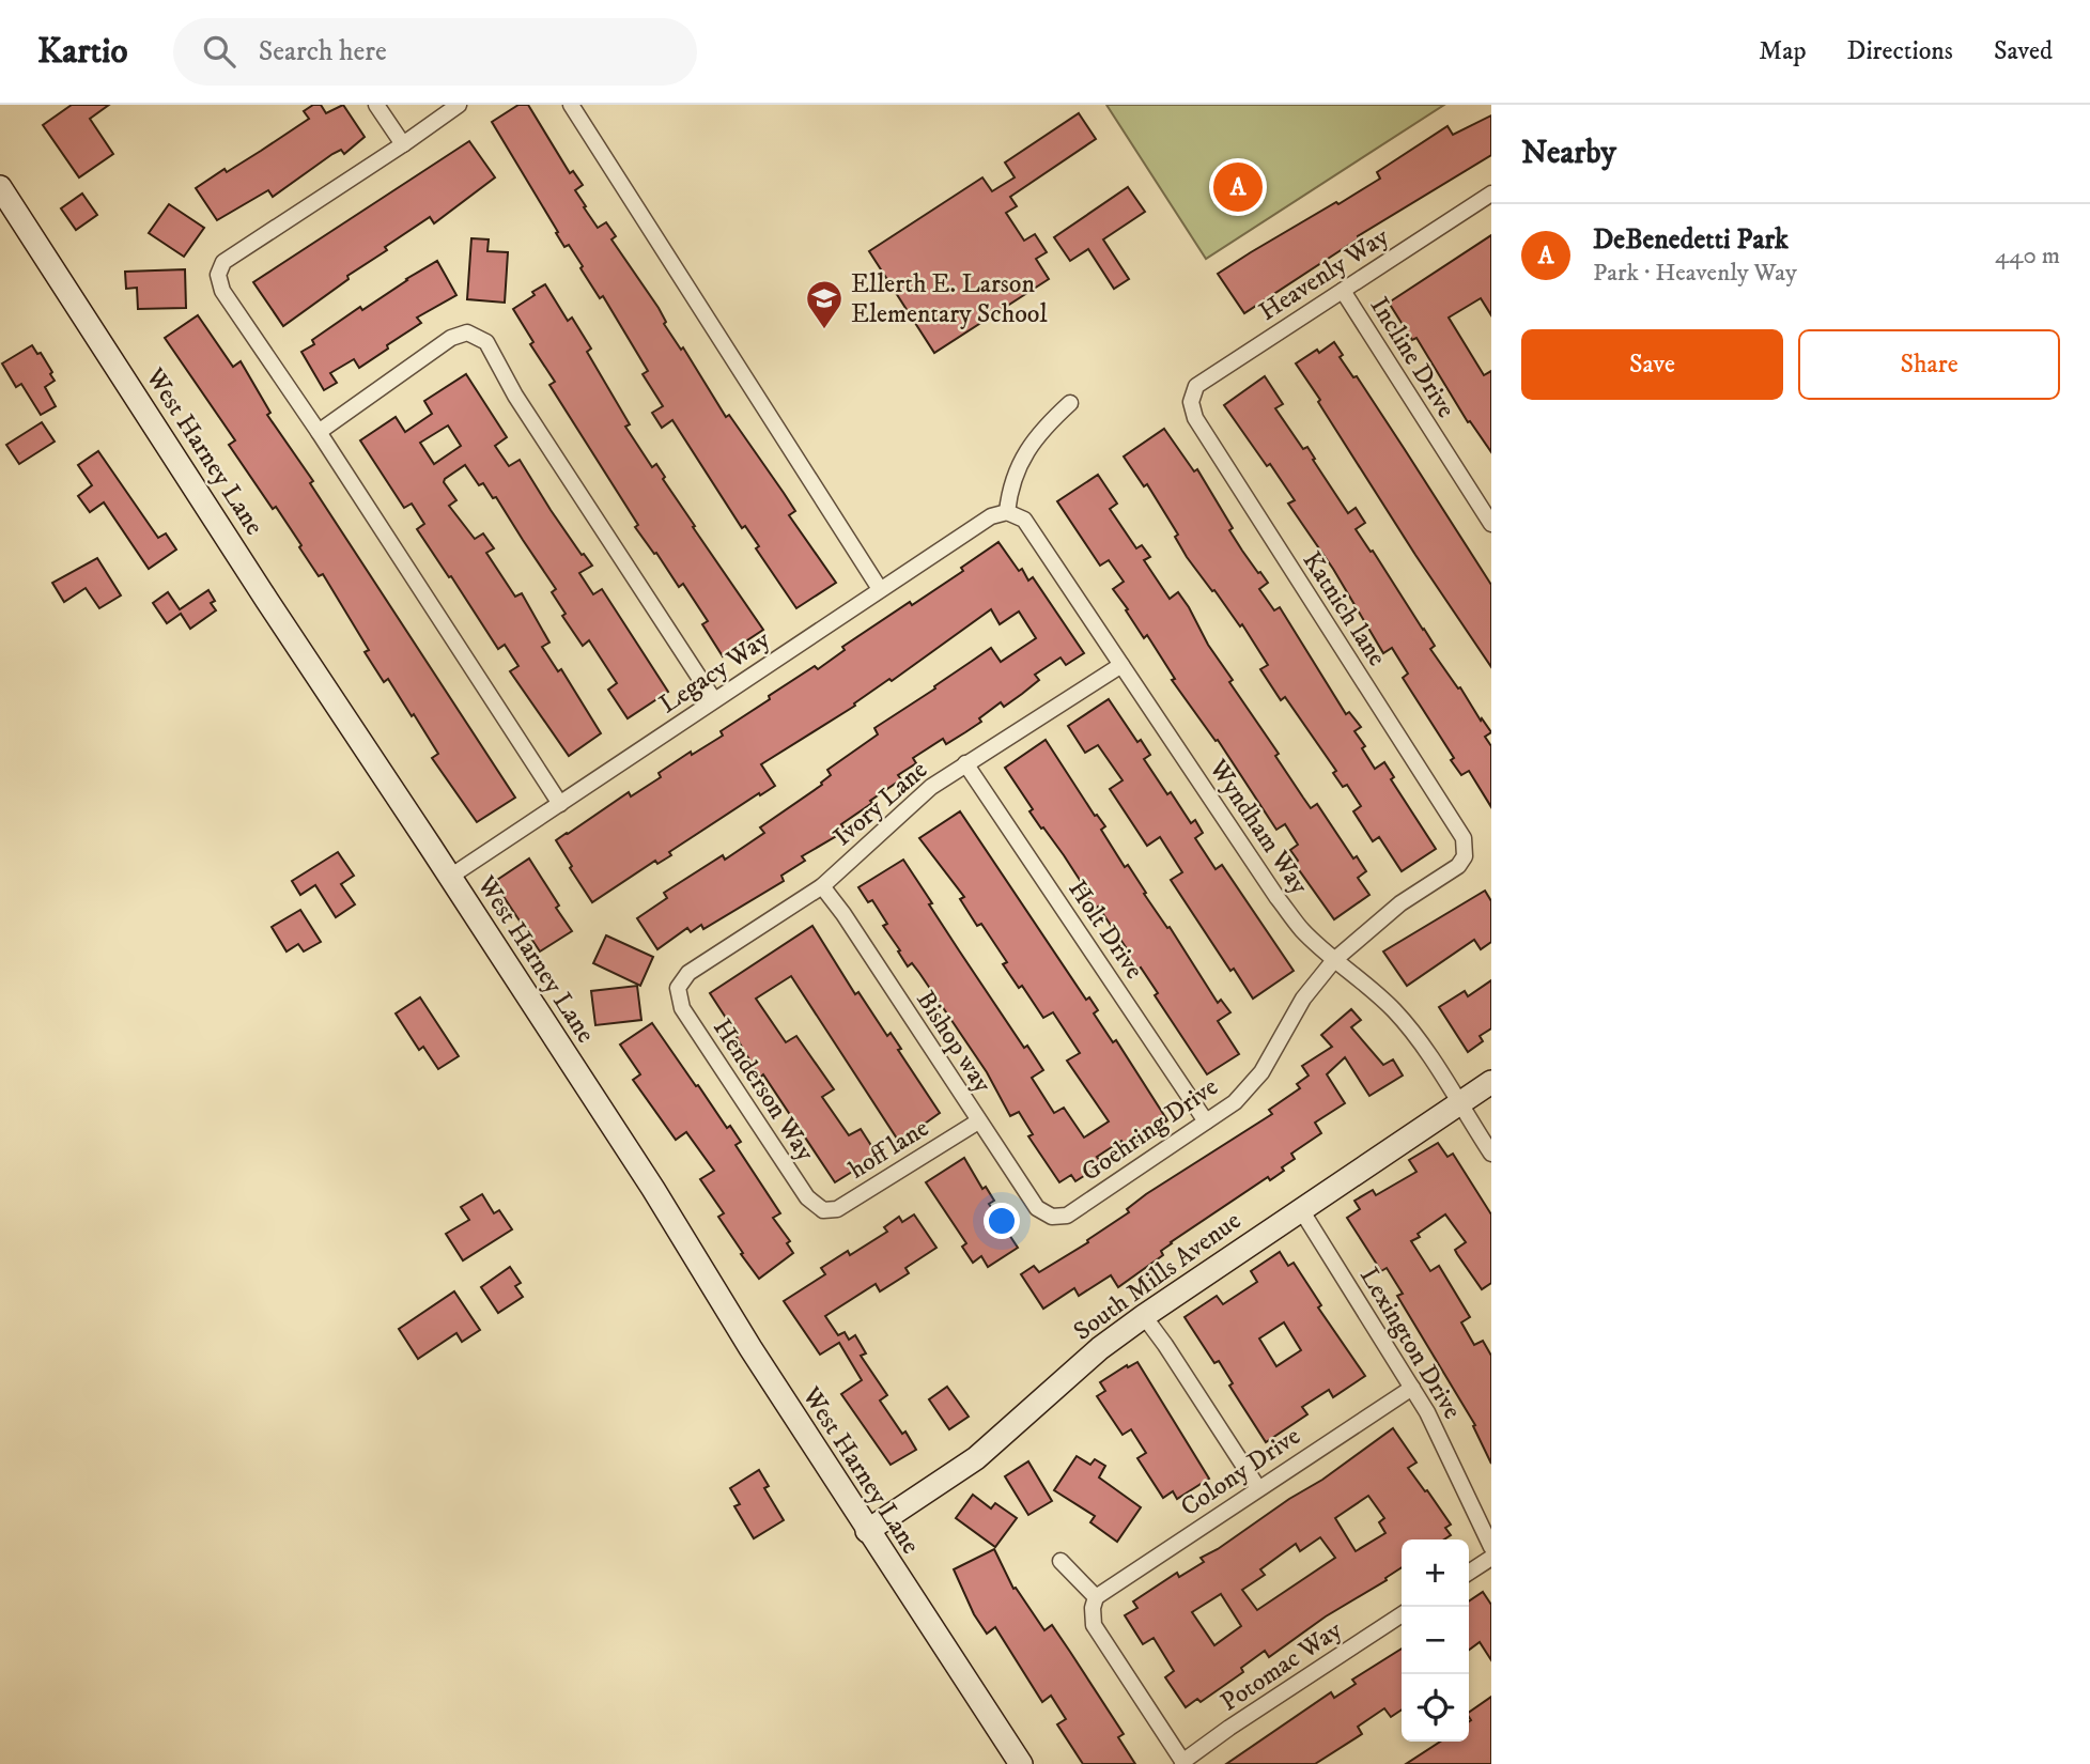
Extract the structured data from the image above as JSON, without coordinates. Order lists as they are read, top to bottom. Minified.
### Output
{"streets":{"main road":["West Harney Lane","South Mills Avenue"],"street":["Heavenly Way","Incline Drive","Katnich lane","Legacy Way","Ivory Lane","Wyndham Way","Holt Drive","Bishop way","Henderson Way","Goehring Drive","hoff lane","Lexington Drive","Colony Drive","Potomac Way"]},"crossings":[["Heavenly Way","Incline Drive"],["Heavenly Way","Katnich lane"],["West Harney Lane","Legacy Way"],["West Harney Lane","South Mills Avenue"],["Katnich lane","Goehring Drive"],["Legacy Way","Wyndham Way"],["Ivory Lane","Wyndham Way"],["Ivory Lane","Holt Drive"],["Ivory Lane","Bishop way"],["Ivory Lane","Henderson Way"],["Wyndham Way","Goehring Drive"],["Wyndham Way","South Mills Avenue"],["Holt Drive","Goehring Drive"],["Bishop way","Goehring Drive"],["Bishop way","hoff lane"],["Henderson Way","hoff lane"],["South Mills Avenue","Lexington Drive"],["Lexington Drive","Colony Drive"]],"places":{"school or university":["Ellerth E. Larson Elementary School"]},"page":{"header":"Kartio","search":"Search here","nav":["Map","Directions","Saved"],"heading":"Nearby","pins":"A","list":[{"mark":"A","name":"DeBenedetti Park","note":"Park · Heavenly Way","value":"440 m"}],"buttons":["Save","Share"],"map_buttons":["+","−"]}}
